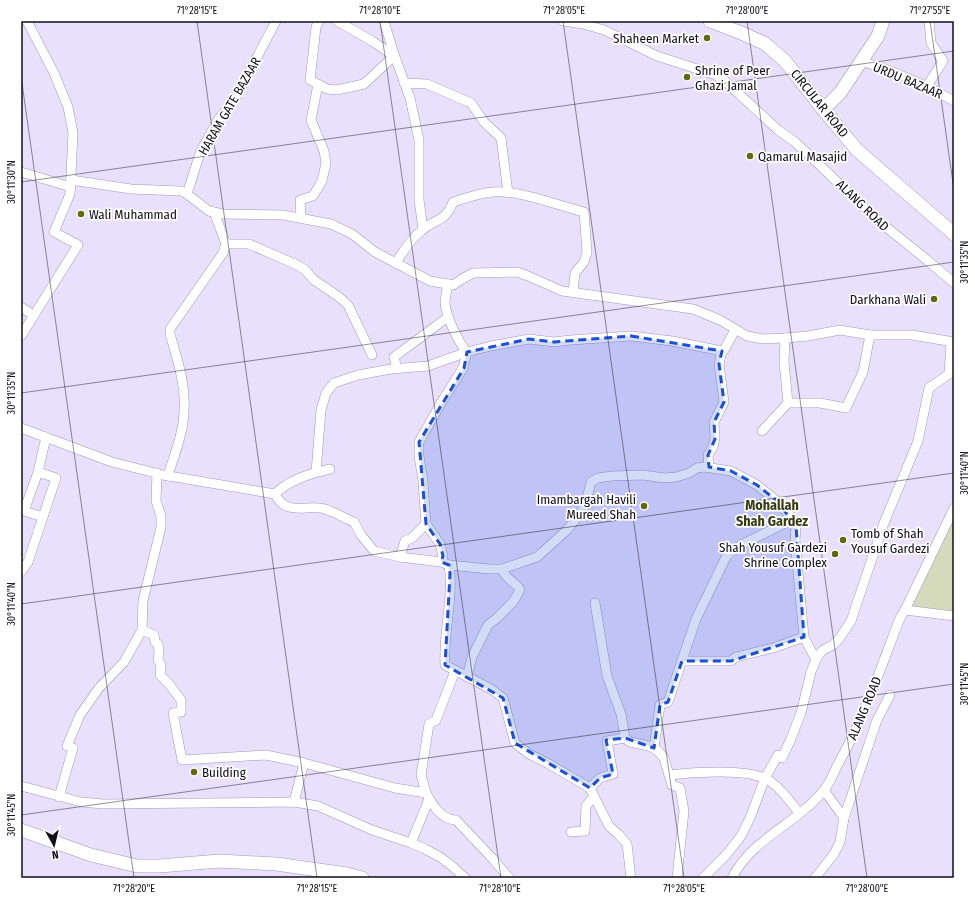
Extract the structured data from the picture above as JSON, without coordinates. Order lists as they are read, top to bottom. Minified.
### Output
{"streets":{"main road":["CIRCULAR ROAD"],"street":["URDU BAZAAR","HARAM GATE BAZAAR","ALANG ROAD"]},"districts":["Mohallah Shah Gardez"],"places":["Shaheen Market","Shrine of Peer Ghazi Jamal","Qamarul Masajid","Wali Muhammad","Darkhana Wali","Imambargah Havili Mureed Shah","Tomb of Shah Yousuf Gardezi","Shah Yousuf Gardezi Shrine Complex","Building"],"north":"bottom","coordinates":["71°28'15\"E","71°28'10\"E","71°28'05\"E","71°28'00\"E","71°27'55\"E","30°11'30\"N","30°11'35\"N","30°11'40\"N","30°11'45\"N","71°28'20\"E"]}
